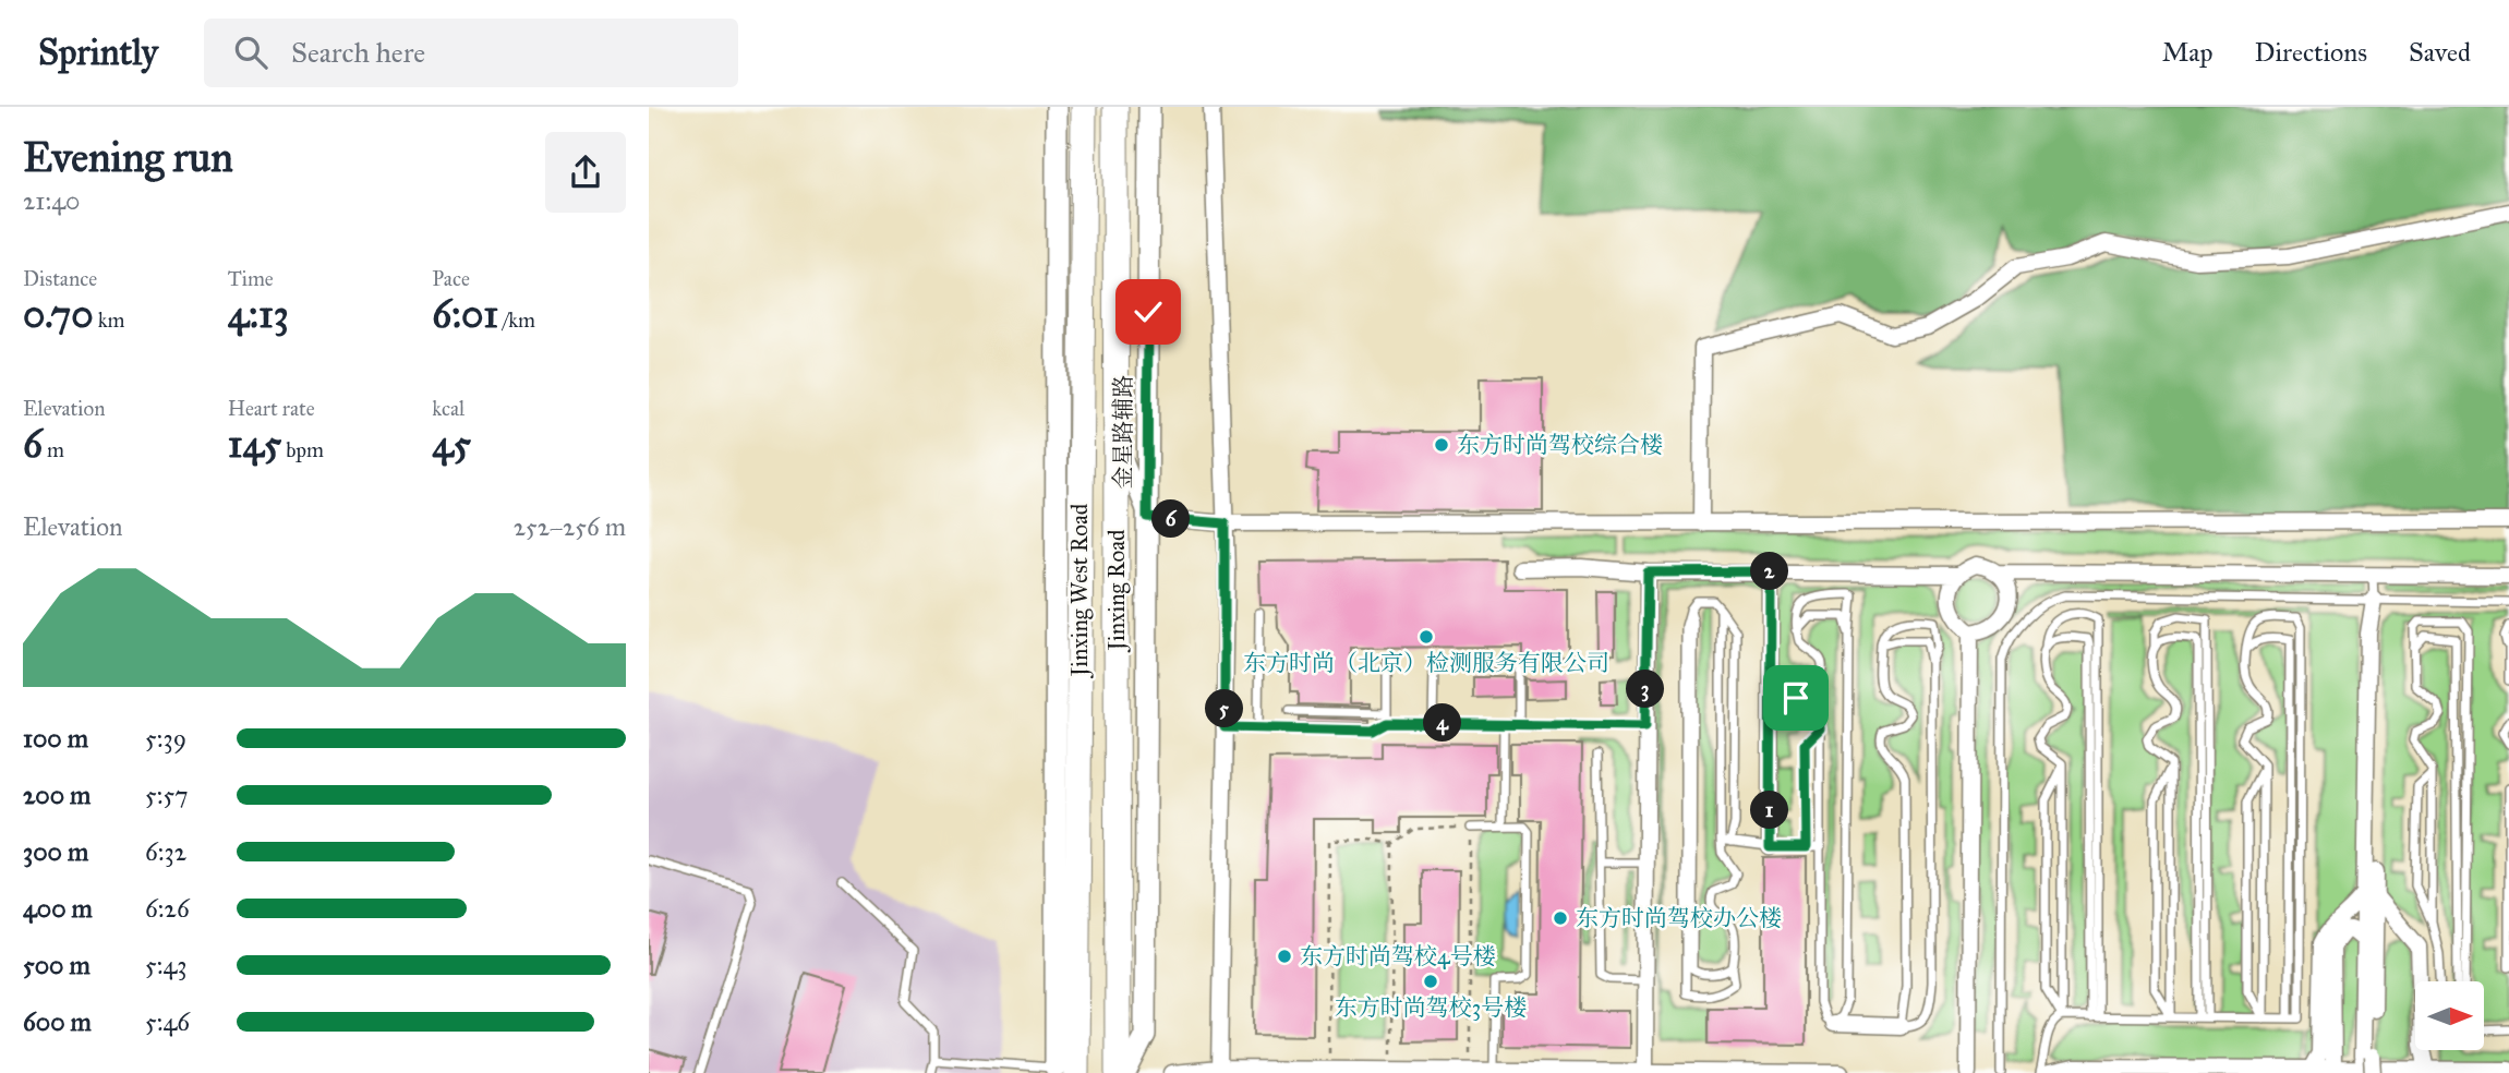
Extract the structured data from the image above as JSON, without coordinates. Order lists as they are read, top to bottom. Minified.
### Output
{"streets":{"main road":["Jinxing West Road","Jinxing Road"],"street":["金星路辅路"]},"places":["东方时尚驾校综合楼","东方时尚（北京）检测服务有限公司","东方时尚驾校办公楼","东方时尚驾校4号楼","东方时尚驾校3号楼"],"north":"right","page":{"header":"Sprintly","search":"Search here","nav":["Map","Directions","Saved"],"heading":["Evening run","21:40"],"stats":[["Distance","0.70 km"],["Time","4:13"],["Pace","6:01 /km"],["Elevation","6 m"],["Heart rate","145 bpm"],["kcal","45"]],"chart":["Elevation","252–256 m"],"pins":["6","2","3","5","4","1"],"list":[{"name":"100 m","note":"5:39"},{"name":"200 m","note":"5:57"},{"name":"300 m","note":"6:32"},{"name":"400 m","note":"6:26"},{"name":"500 m","note":"5:43"},{"name":"600 m","note":"5:46"}]}}
